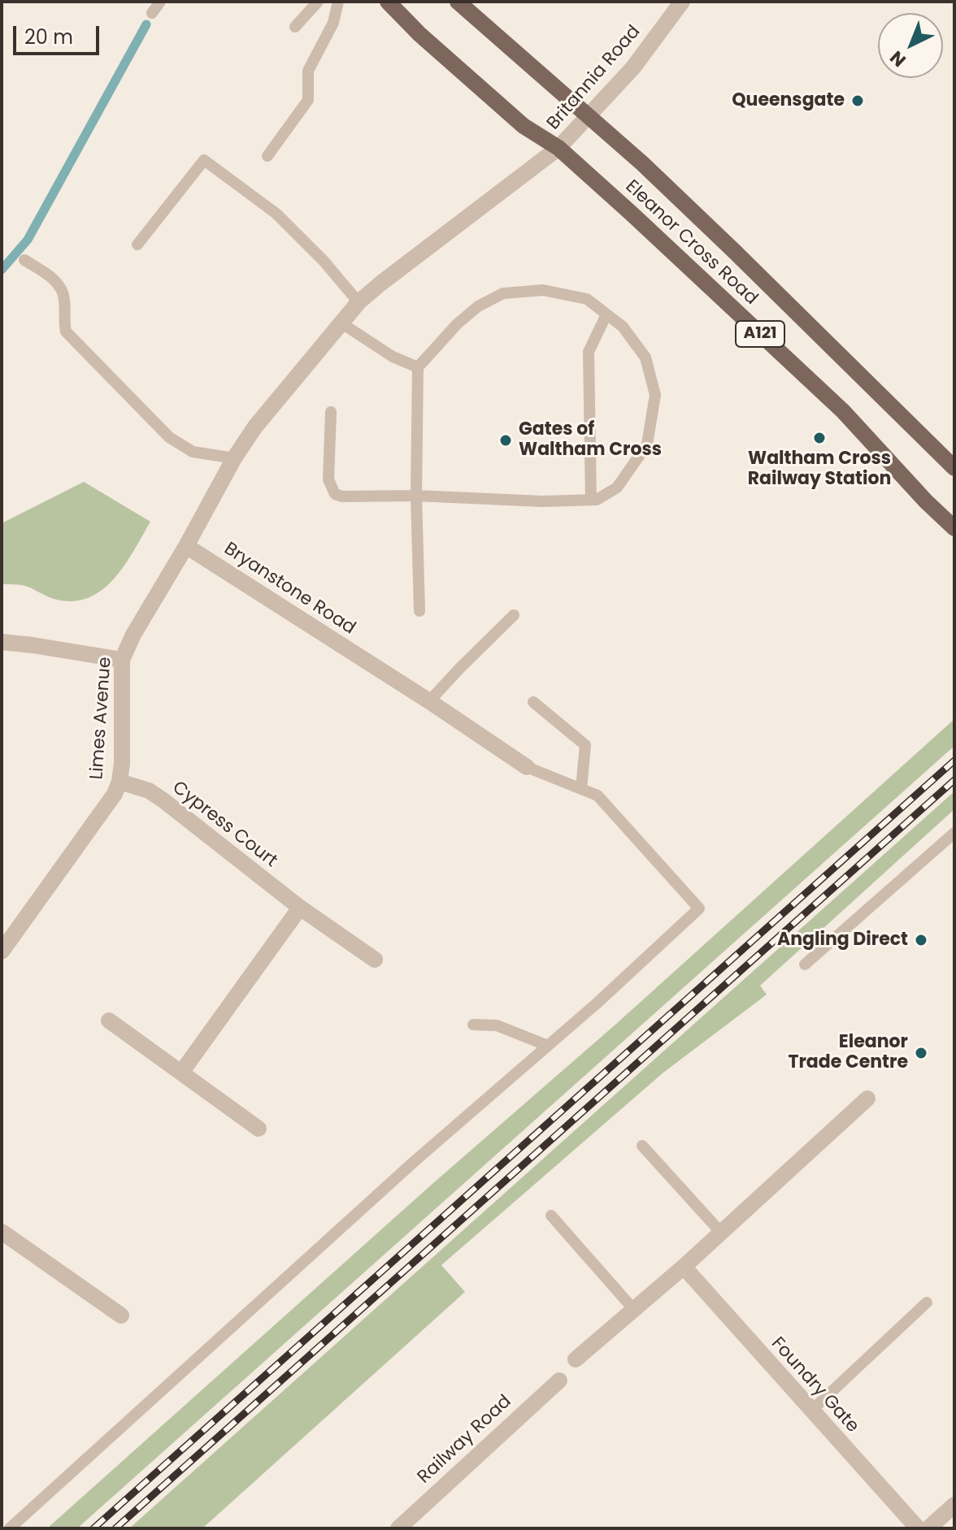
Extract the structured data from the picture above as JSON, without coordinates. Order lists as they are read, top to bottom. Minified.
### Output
{"streets":{"main road":["Eleanor Cross Road","A121"],"street":["Britannia Road","Bryanstone Road","Limes Avenue","Cypress Court","Foundry Gate","Railway Road"]},"crossings":[["Britannia Road","Eleanor Cross Road"],["Bryanstone Road","Limes Avenue"],["Limes Avenue","Cypress Court"]],"places":["Queensgate","Waltham Cross Railway Station","Gates of Waltham Cross","Angling Direct","Eleanor Trade Centre"],"scale_bar":"20 m","north":"bottom left"}
